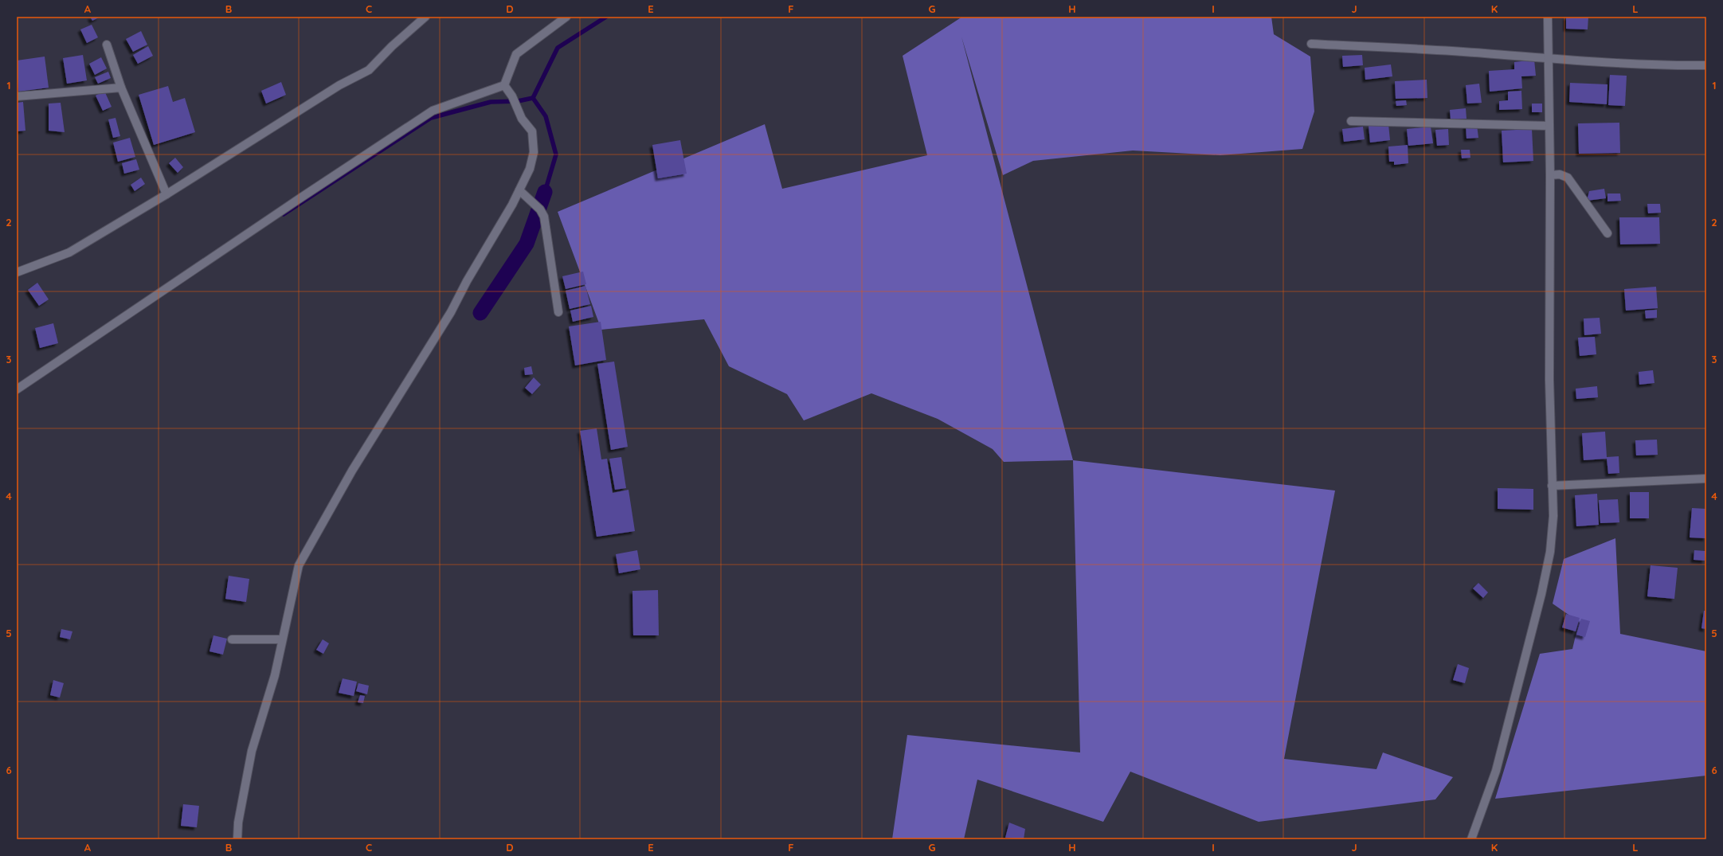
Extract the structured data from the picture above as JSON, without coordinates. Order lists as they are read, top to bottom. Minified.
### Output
{"grid":{"columns":["A","B","C","D","E","F","G","H","I","J","K","L"],"rows":["1","2","3","4","5","6"]}}
